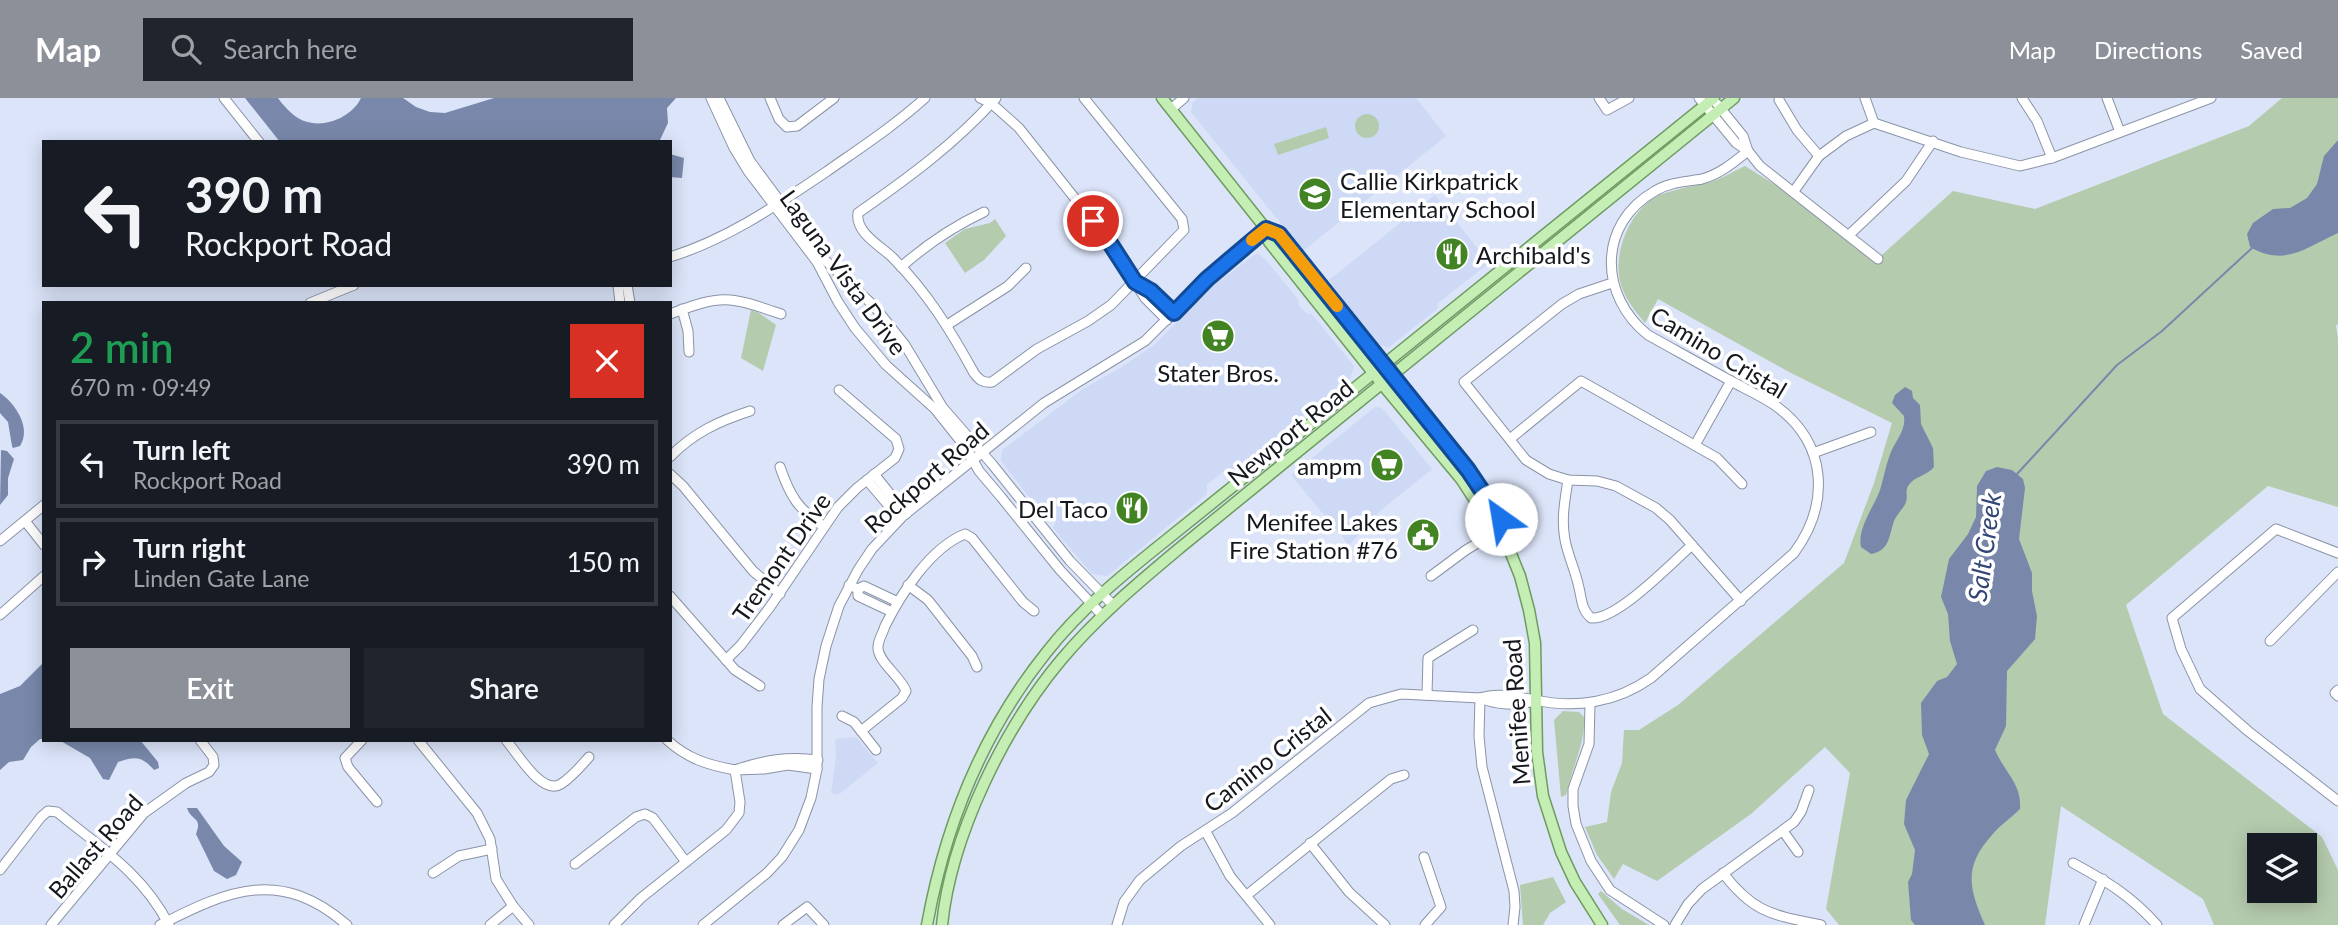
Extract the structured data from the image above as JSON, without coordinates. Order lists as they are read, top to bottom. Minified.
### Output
{"streets":{"main road":["Newport Road","Menifee Road"],"street":["Laguna Vista Drive","Camino Cristal","Rockport Road","Tremont Drive","Ballast Road"]},"crossings":[["Laguna Vista Drive","Newport Road"],["Laguna Vista Drive","Rockport Road"],["Camino Cristal","Menifee Road"],["Newport Road","Menifee Road"],["Rockport Road","Menifee Road"]],"water":["Salt Creek"],"places":{"school or university":["Callie Kirkpatrick Elementary School"],"restaurant":["Archibald's","Del Taco"],"supermarket":["Stater Bros.","ampm"],"public building":["Menifee Lakes Fire Station #76"]},"page":{"header":"Map","search":"Search here","nav":["Map","Directions","Saved"],"turn":["390 m","Rockport Road"],"heading":["2 min","670 m · 09:49"],"list":[{"name":"Turn left","note":"Rockport Road","value":"390 m"},{"name":"Turn right","note":"Linden Gate Lane","value":"150 m"}],"buttons":["Exit","Share"]}}
